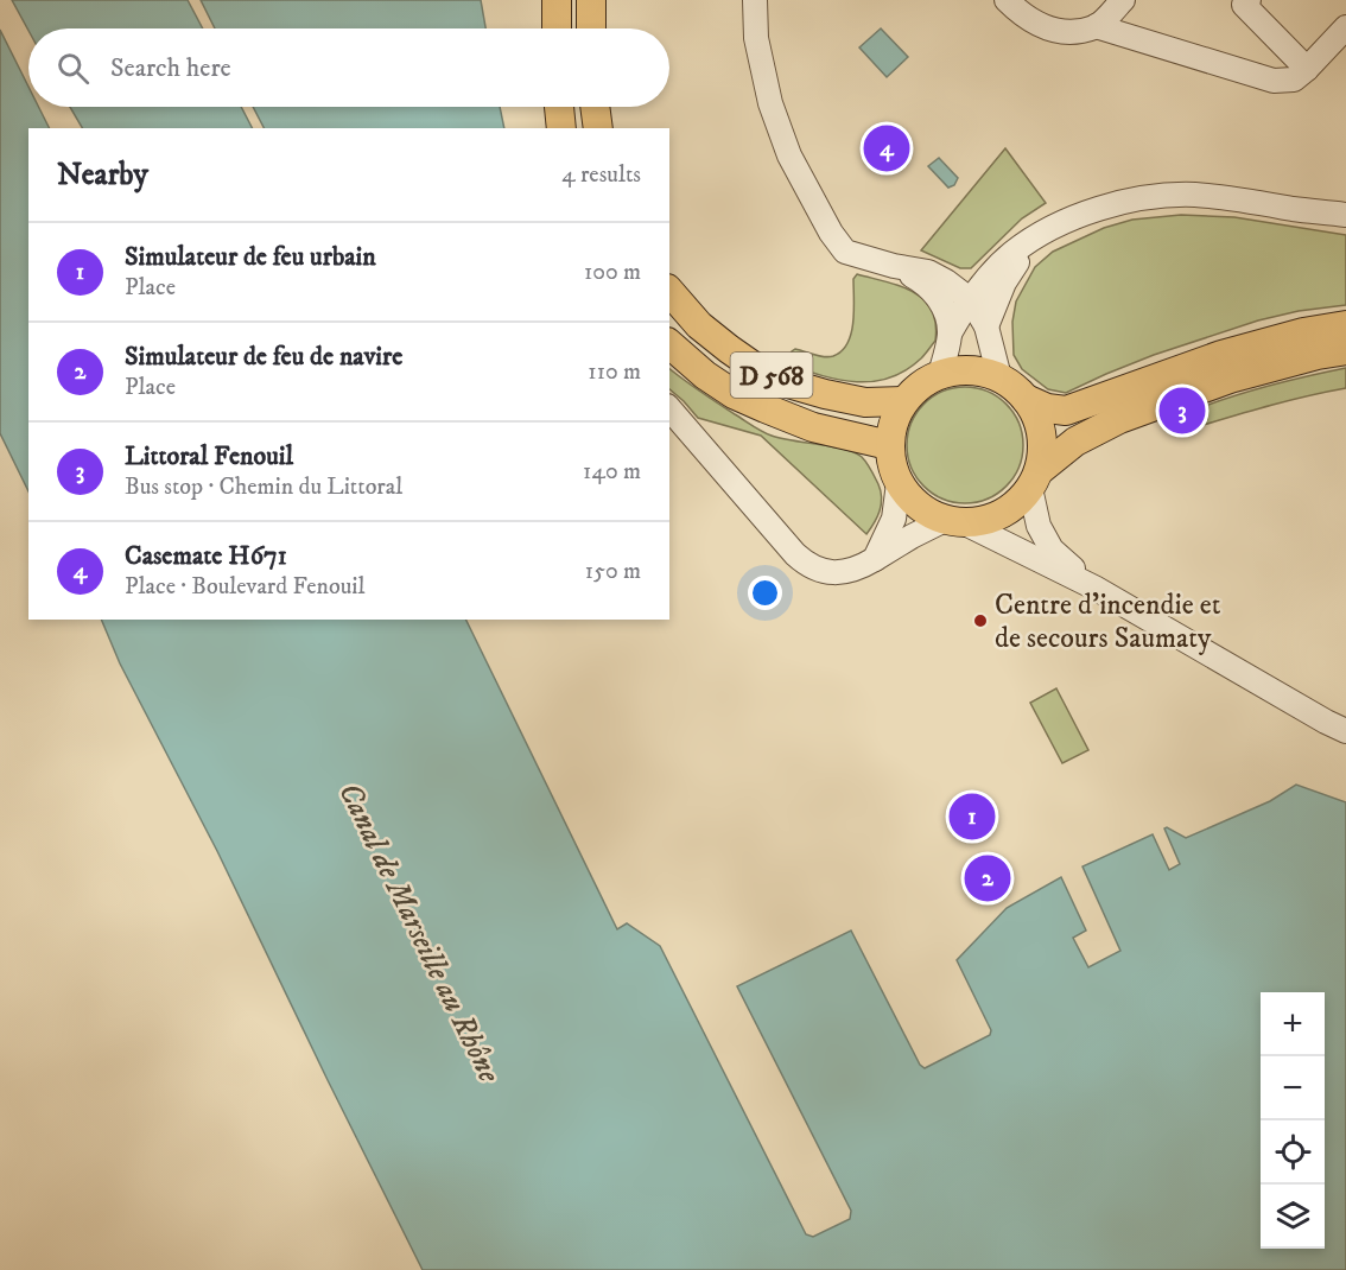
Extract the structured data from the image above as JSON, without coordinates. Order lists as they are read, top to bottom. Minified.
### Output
{"streets":{"main road":["D 568"]},"water":["Canal de Marseille au Rhône"],"places":["Centre d’incendie et de secours Saumaty"],"page":{"search":"Search here","pins":["4","3","1","2"],"heading":["Nearby","4 results"],"list":[{"mark":"1","name":"Simulateur de feu urbain","note":"Place","value":"100 m"},{"mark":"2","name":"Simulateur de feu de navire","note":"Place","value":"110 m"},{"mark":"3","name":"Littoral Fenouil","note":"Bus stop · Chemin du Littoral","value":"140 m"},{"mark":"4","name":"Casemate H671","note":"Place · Boulevard Fenouil","value":"150 m"}],"map_buttons":["+","−"]}}
